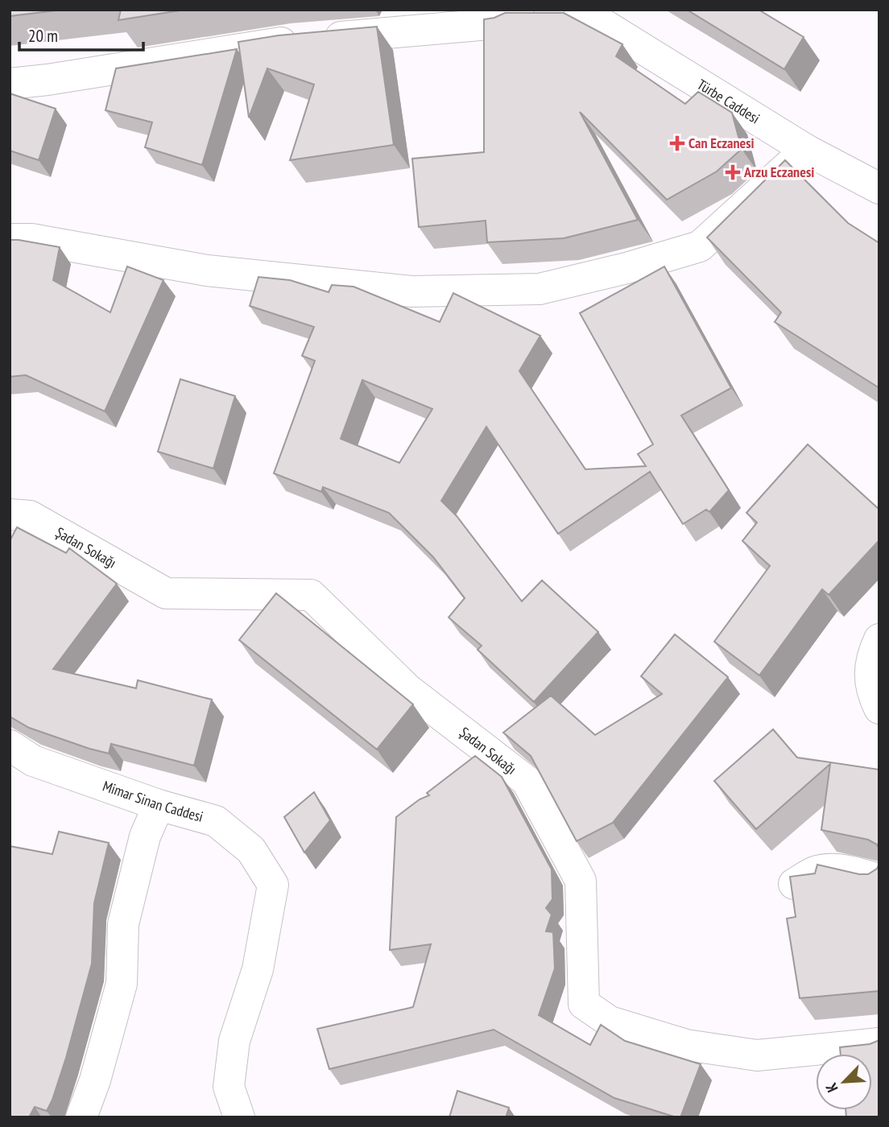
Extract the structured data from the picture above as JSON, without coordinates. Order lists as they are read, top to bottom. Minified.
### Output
{"streets":{"street":["Türbe Caddesi","Şadan Sokağı","Mimar Sinan Caddesi"]},"places":{"health":["Can Eczanesi","Arzu Eczanesi"]},"scale_bar":"20 m","north":"bottom left"}
